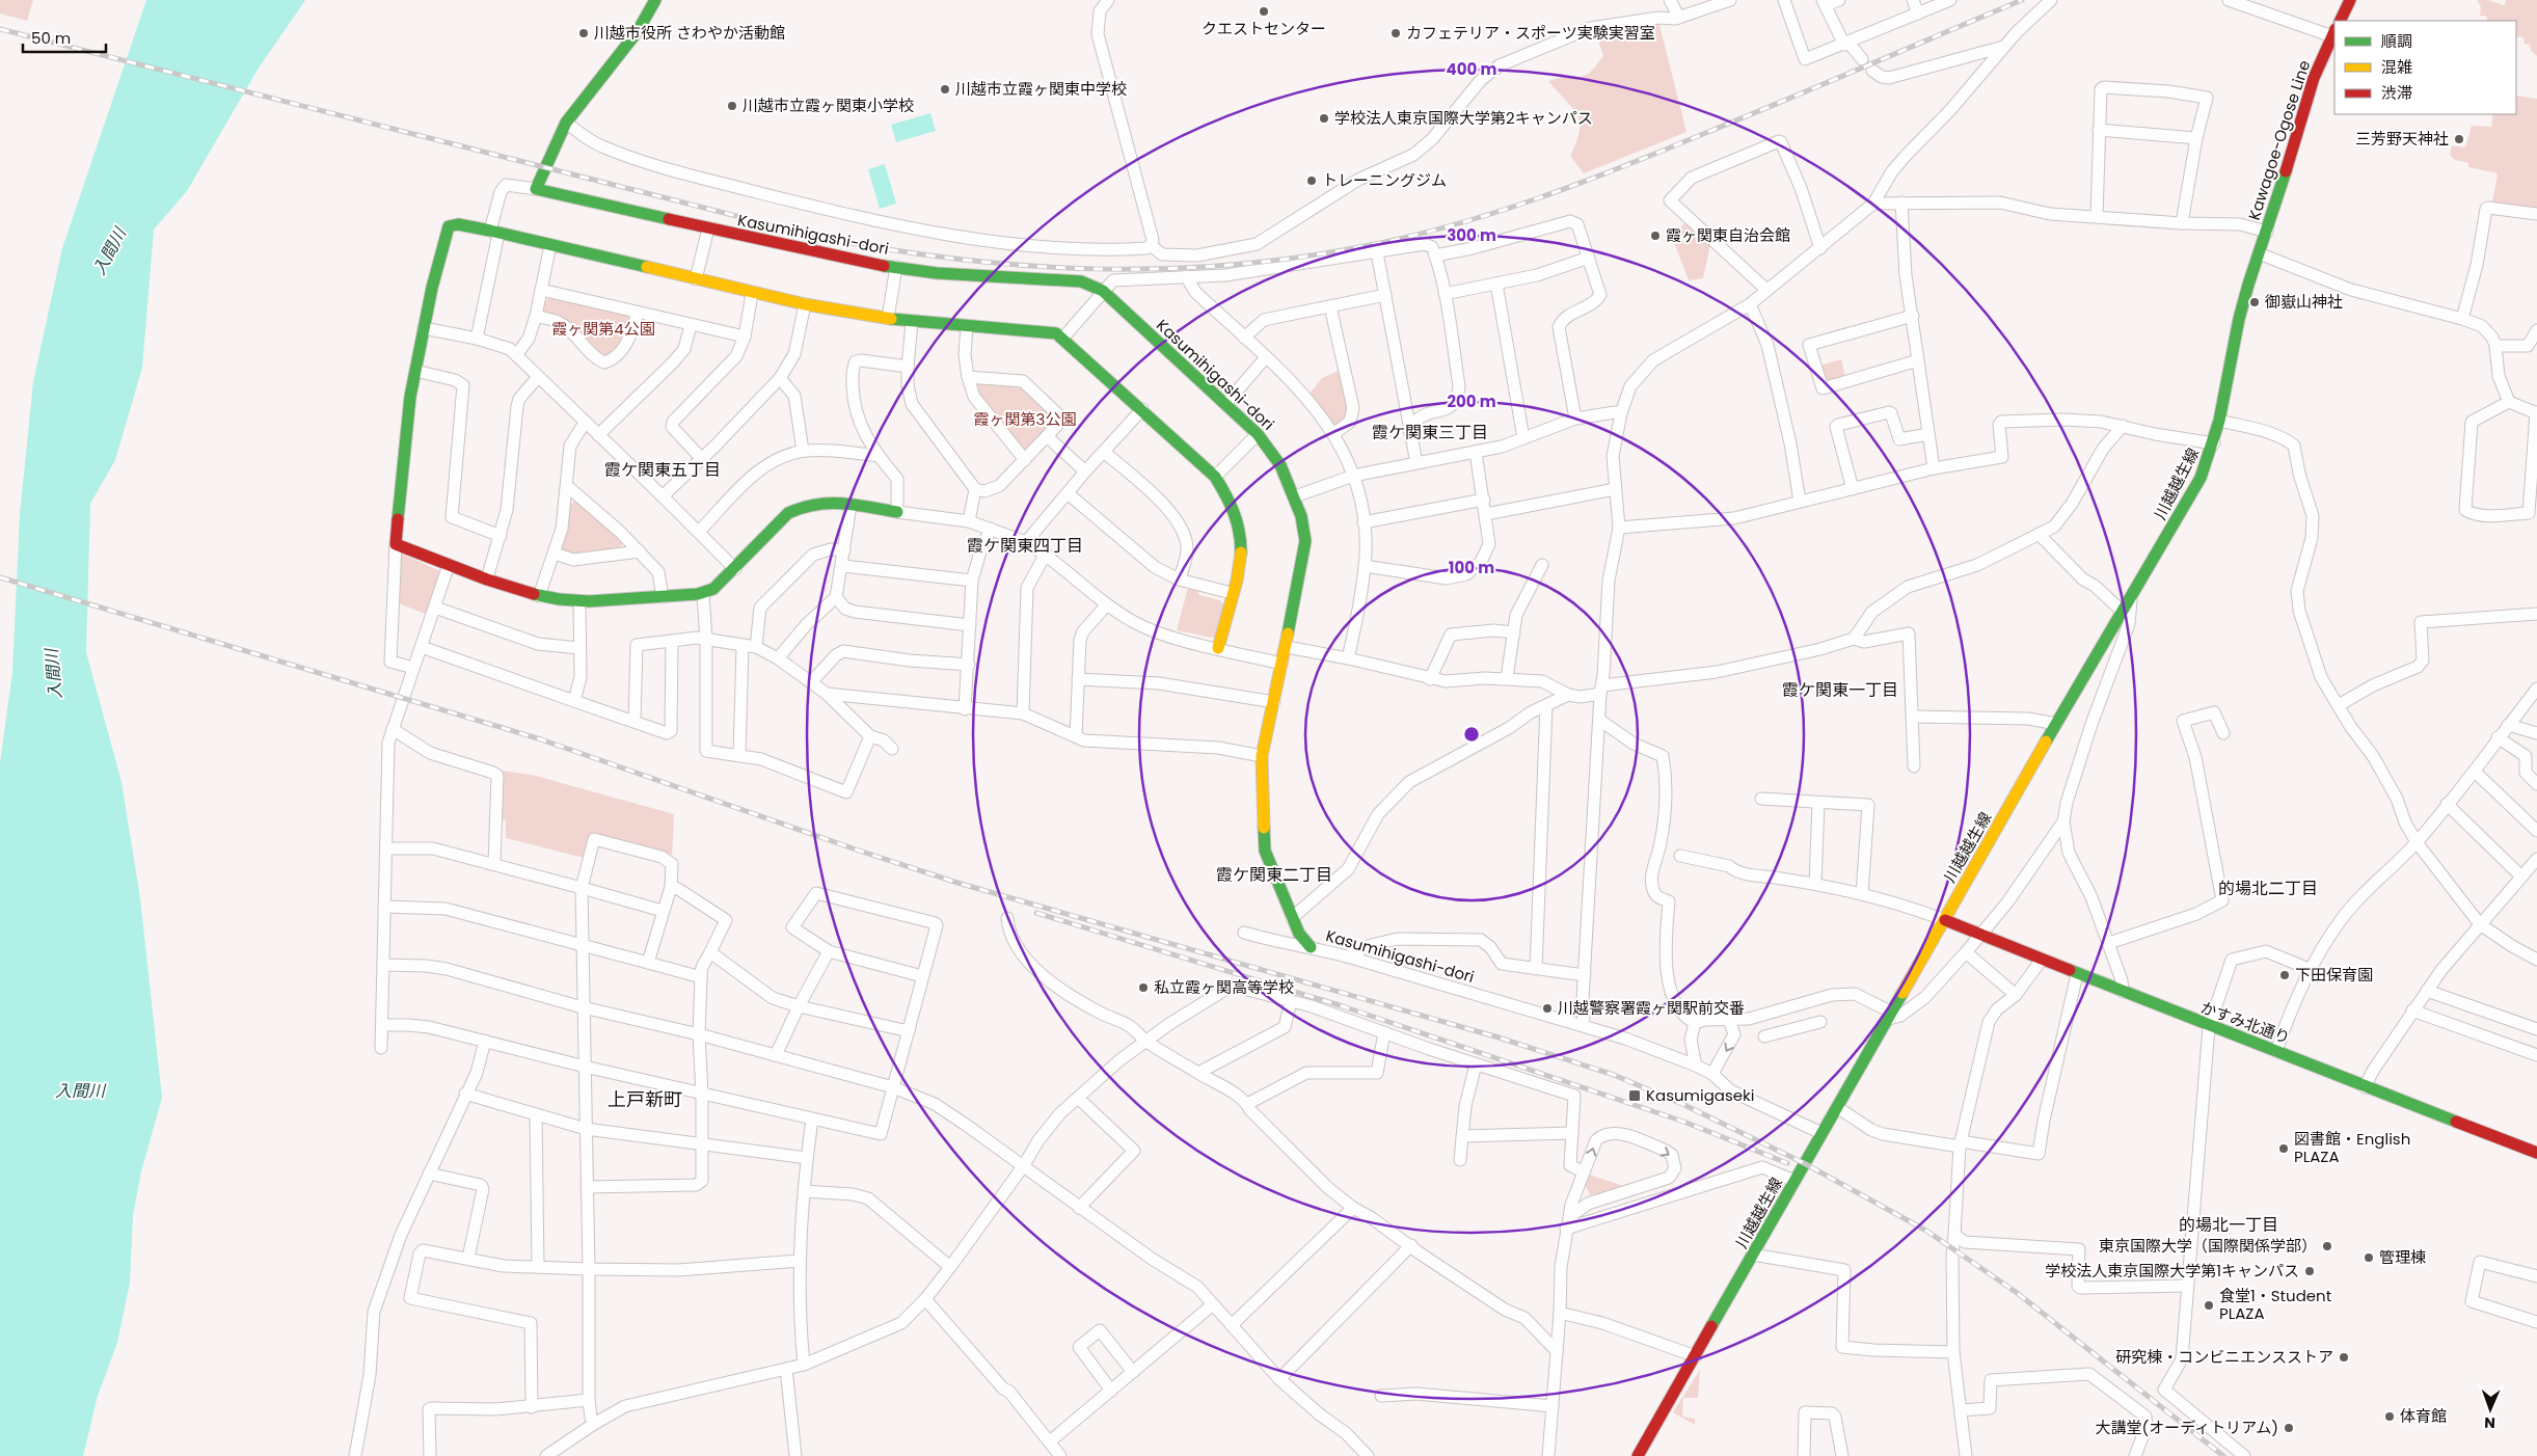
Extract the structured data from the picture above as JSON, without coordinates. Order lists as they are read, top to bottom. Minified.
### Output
{"streets":{"street":["Kawagoe-Ogose Line","Kasumihigashi-dori","川越越生線","かすみ北通り"]},"crossings":[["Kawagoe-Ogose Line","川越越生線"],["Kasumihigashi-dori","川越越生線"],["川越越生線","かすみ北通り"]],"districts":["霞ケ関東三丁目","霞ケ関東五丁目","霞ケ関東四丁目","霞ケ関東一丁目","霞ケ関東二丁目","的場北二丁目","上戸新町","的場北一丁目"],"water":["入間川"],"parks":["霞ヶ関第4公園","霞ヶ関第3公園"],"places":{"other":["クエストセンター","川越市役所 さわやか活動館","カフェテリア・スポーツ実験実習室","川越市立霞ヶ関東中学校","川越市立霞ヶ関東小学校","学校法人東京国際大学第2キャンパス","三芳野天神社","トレーニングジム","霞ヶ関東自治会館","御嶽山神社","下田保育園","私立霞ヶ関高等学校","川越警察署霞ヶ関駅前交番","図書館・English PLAZA","東京国際大学（国際関係学部）","管理棟","学校法人東京国際大学第1キャンパス","食堂1・Student PLAZA","研究棟・コンビニエンスストア","体育館","大講堂(オーディトリアム)"],"transit":["Kasumigaseki"]},"legend":["順調","混雑","渋滞"],"scale_bar":"50 m","north":"bottom","rings":["400 m","300 m","200 m","100 m"]}
